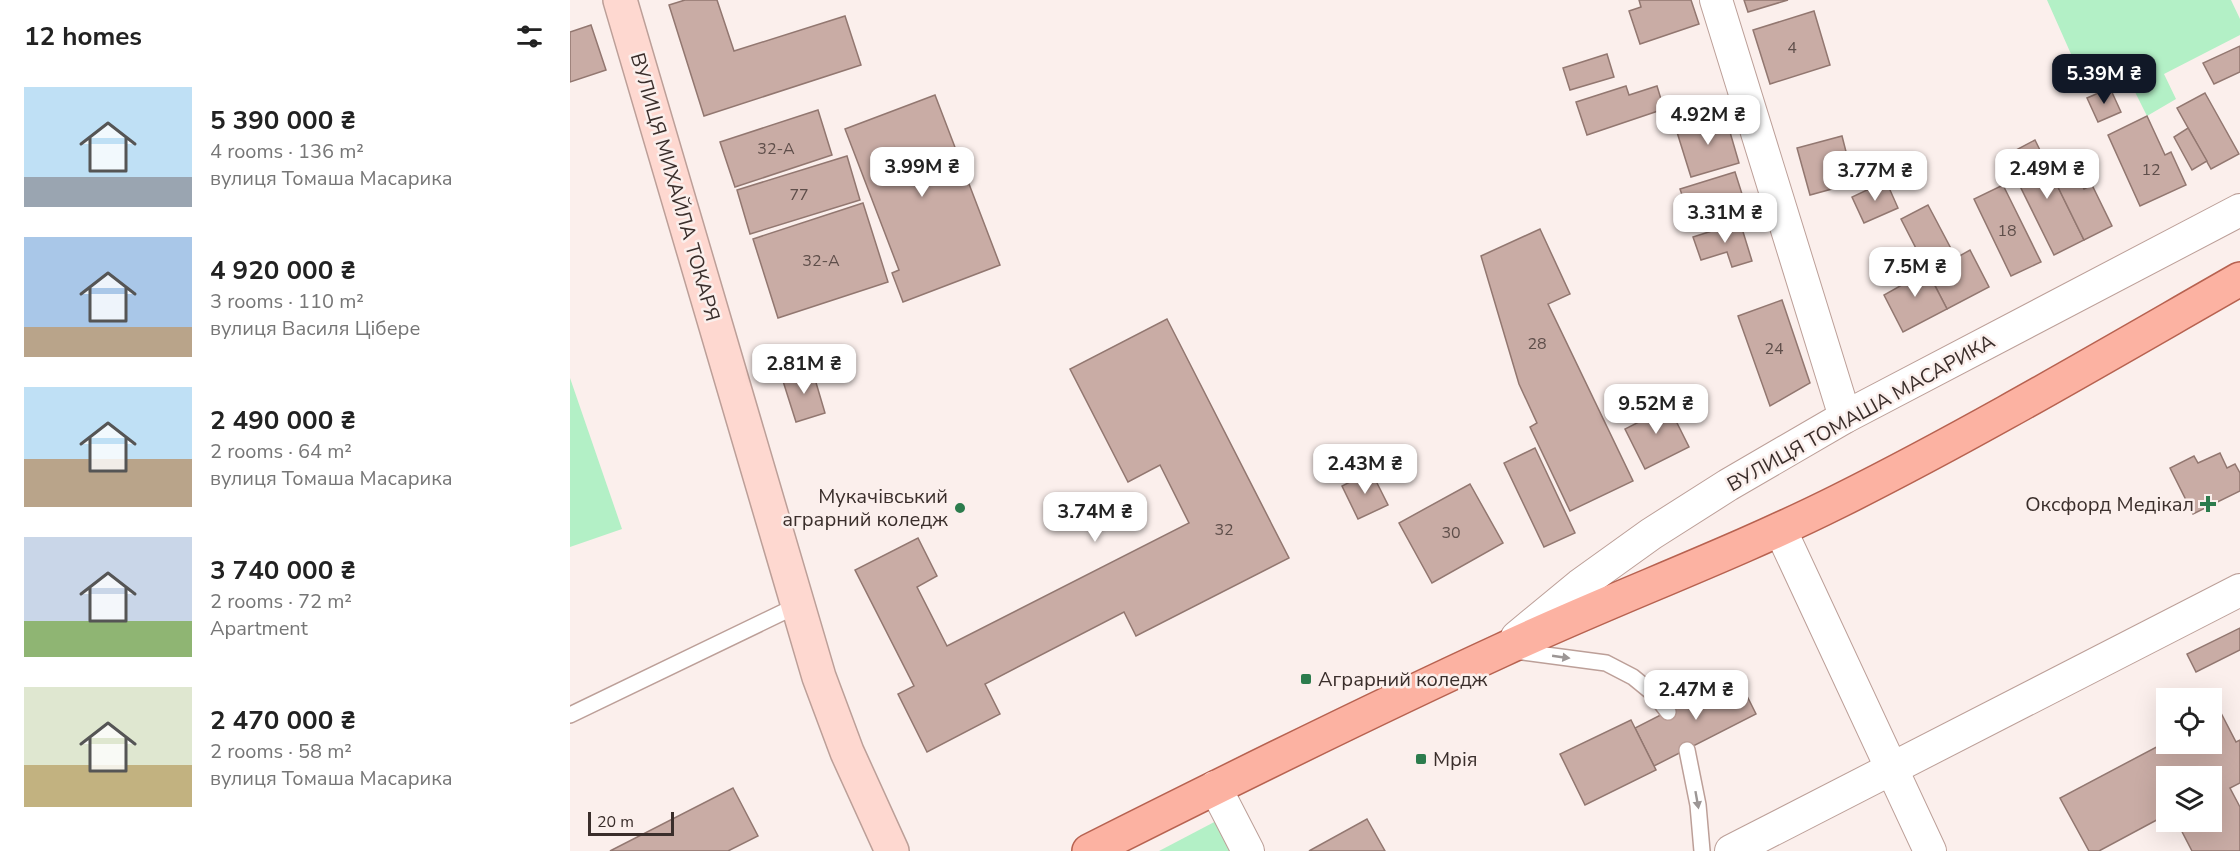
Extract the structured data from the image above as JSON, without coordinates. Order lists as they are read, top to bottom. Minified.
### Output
{"streets":{"main road":["ВУЛИЦЯ ТОМАША МАСАРИКА"],"street":["ВУЛИЦЯ МИХАЙЛА ТОКАРЯ"]},"places":{"health":["Оксфорд Медікал"],"other":["Мукачівський аграрний коледж"],"transit":["Аграрний коледж","Мрія"]},"house_numbers":["4","32-А","12","77","18","32-А","28","24","32","30"],"scale_bar":"20 m","page":{"heading":"12 homes","price":["5.39M ₴","4.92M ₴","3.99M ₴","2.49M ₴","3.77M ₴","3.31M ₴","7.5M ₴","2.81M ₴","9.52M ₴","2.43M ₴","3.74M ₴","2.47M ₴"],"list":[{"name":"5 390 000 ₴","note":"4 rooms · 136 m² · вулиця Томаша Масарика"},{"name":"4 920 000 ₴","note":"3 rooms · 110 m² · вулиця Василя Цібере"},{"name":"2 490 000 ₴","note":"2 rooms · 64 m² · вулиця Томаша Масарика"},{"name":"3 740 000 ₴","note":"2 rooms · 72 m² · Apartment"},{"name":"2 470 000 ₴","note":"2 rooms · 58 m² · вулиця Томаша Масарика"}],"scale":"20 m"}}
